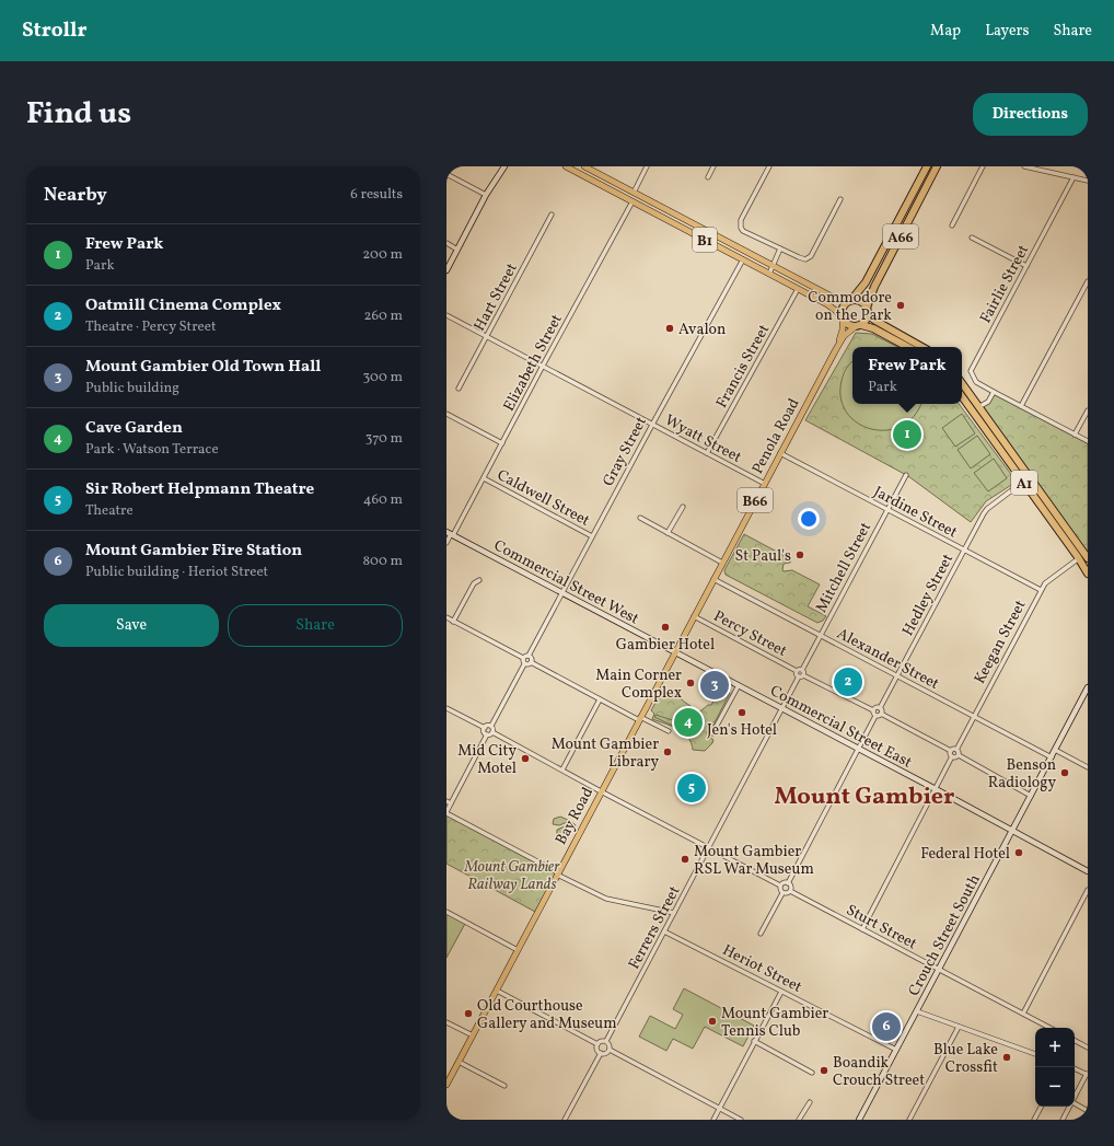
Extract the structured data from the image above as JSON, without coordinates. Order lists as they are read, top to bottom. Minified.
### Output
{"streets":{"highway":["A66","A1"],"main road":["B1","Penola Road","B66","Bay Road"],"street":["Fairlie Street","Hart Street","Elizabeth Street","Francis Street","Wyatt Street","Gray Street","Caldwell Street","Jardine Street","Mitchell Street","Commercial Street West","Hedley Street","Percy Street","Keegan Street","Alexander Street","Commercial Street East","Sturt Street","Ferrers Street","Crouch Street South","Heriot Street"]},"crossings":[["A66","B1"],["A66","Penola Road"],["B1","Elizabeth Street"],["B1","Francis Street"],["B1","Penola Road"],["B1","Gray Street"],["Hart Street","Wyatt Street"],["Elizabeth Street","Wyatt Street"],["Elizabeth Street","Caldwell Street"],["Elizabeth Street","Commercial Street West"],["Francis Street","Wyatt Street"],["Penola Road","Wyatt Street"],["Penola Road","Jardine Street"],["Penola Road","Commercial Street West"],["Penola Road","Percy Street"],["Penola Road","Alexander Street"],["Penola Road","Commercial Street East"],["Penola Road","Bay Road"],["Wyatt Street","Gray Street"],["Gray Street","Caldwell Street"],["Gray Street","Commercial Street West"],["A1","Hedley Street"],["A1","Keegan Street"],["Jardine Street","Mitchell Street"],["Jardine Street","Hedley Street"],["Jardine Street","Keegan Street"],["Mitchell Street","Percy Street"],["Mitchell Street","Alexander Street"],["Commercial Street West","Commercial Street East"],["Commercial Street West","Bay Road"],["Hedley Street","Alexander Street"],["Keegan Street","Alexander Street"],["Alexander Street","Crouch Street South"],["Commercial Street East","Bay Road"],["Commercial Street East","Ferrers Street"],["Commercial Street East","Crouch Street South"],["Sturt Street","Crouch Street South"],["Ferrers Street","Heriot Street"],["Crouch Street South","Heriot Street"]],"districts":["Mount Gambier"],"parks":["Mount Gambier Railway Lands"],"places":["Commodore on the Park","Avalon","St Paul's","Gambier Hotel","Main Corner Complex","Jen's Hotel","Mount Gambier Library","Mid City Motel","Benson Radiology","Federal Hotel","Mount Gambier RSL War Museum","Old Courthouse Gallery and Museum","Mount Gambier Tennis Club","Blue Lake Crossfit","Boandik Crouch Street"],"page":{"header":"Strollr","nav":["Map","Layers","Share"],"title":"Find us","buttons":["Directions",["Save","Share"]],"heading":["Nearby","6 results"],"list":[{"mark":"1","name":"Frew Park","note":"Park","value":"200 m"},{"mark":"2","name":"Oatmill Cinema Complex","note":"Theatre · Percy Street","value":"260 m"},{"mark":"3","name":"Mount Gambier Old Town Hall","note":"Public building","value":"300 m"},{"mark":"4","name":"Cave Garden","note":"Park · Watson Terrace","value":"370 m"},{"mark":"5","name":"Sir Robert Helpmann Theatre","note":"Theatre","value":"460 m"},{"mark":"6","name":"Mount Gambier Fire Station","note":"Public building · Heriot Street","value":"800 m"}],"popup":["Frew Park","Park"],"pins":["1","2","3","4","5","6"],"map_buttons":["+","−"]}}
